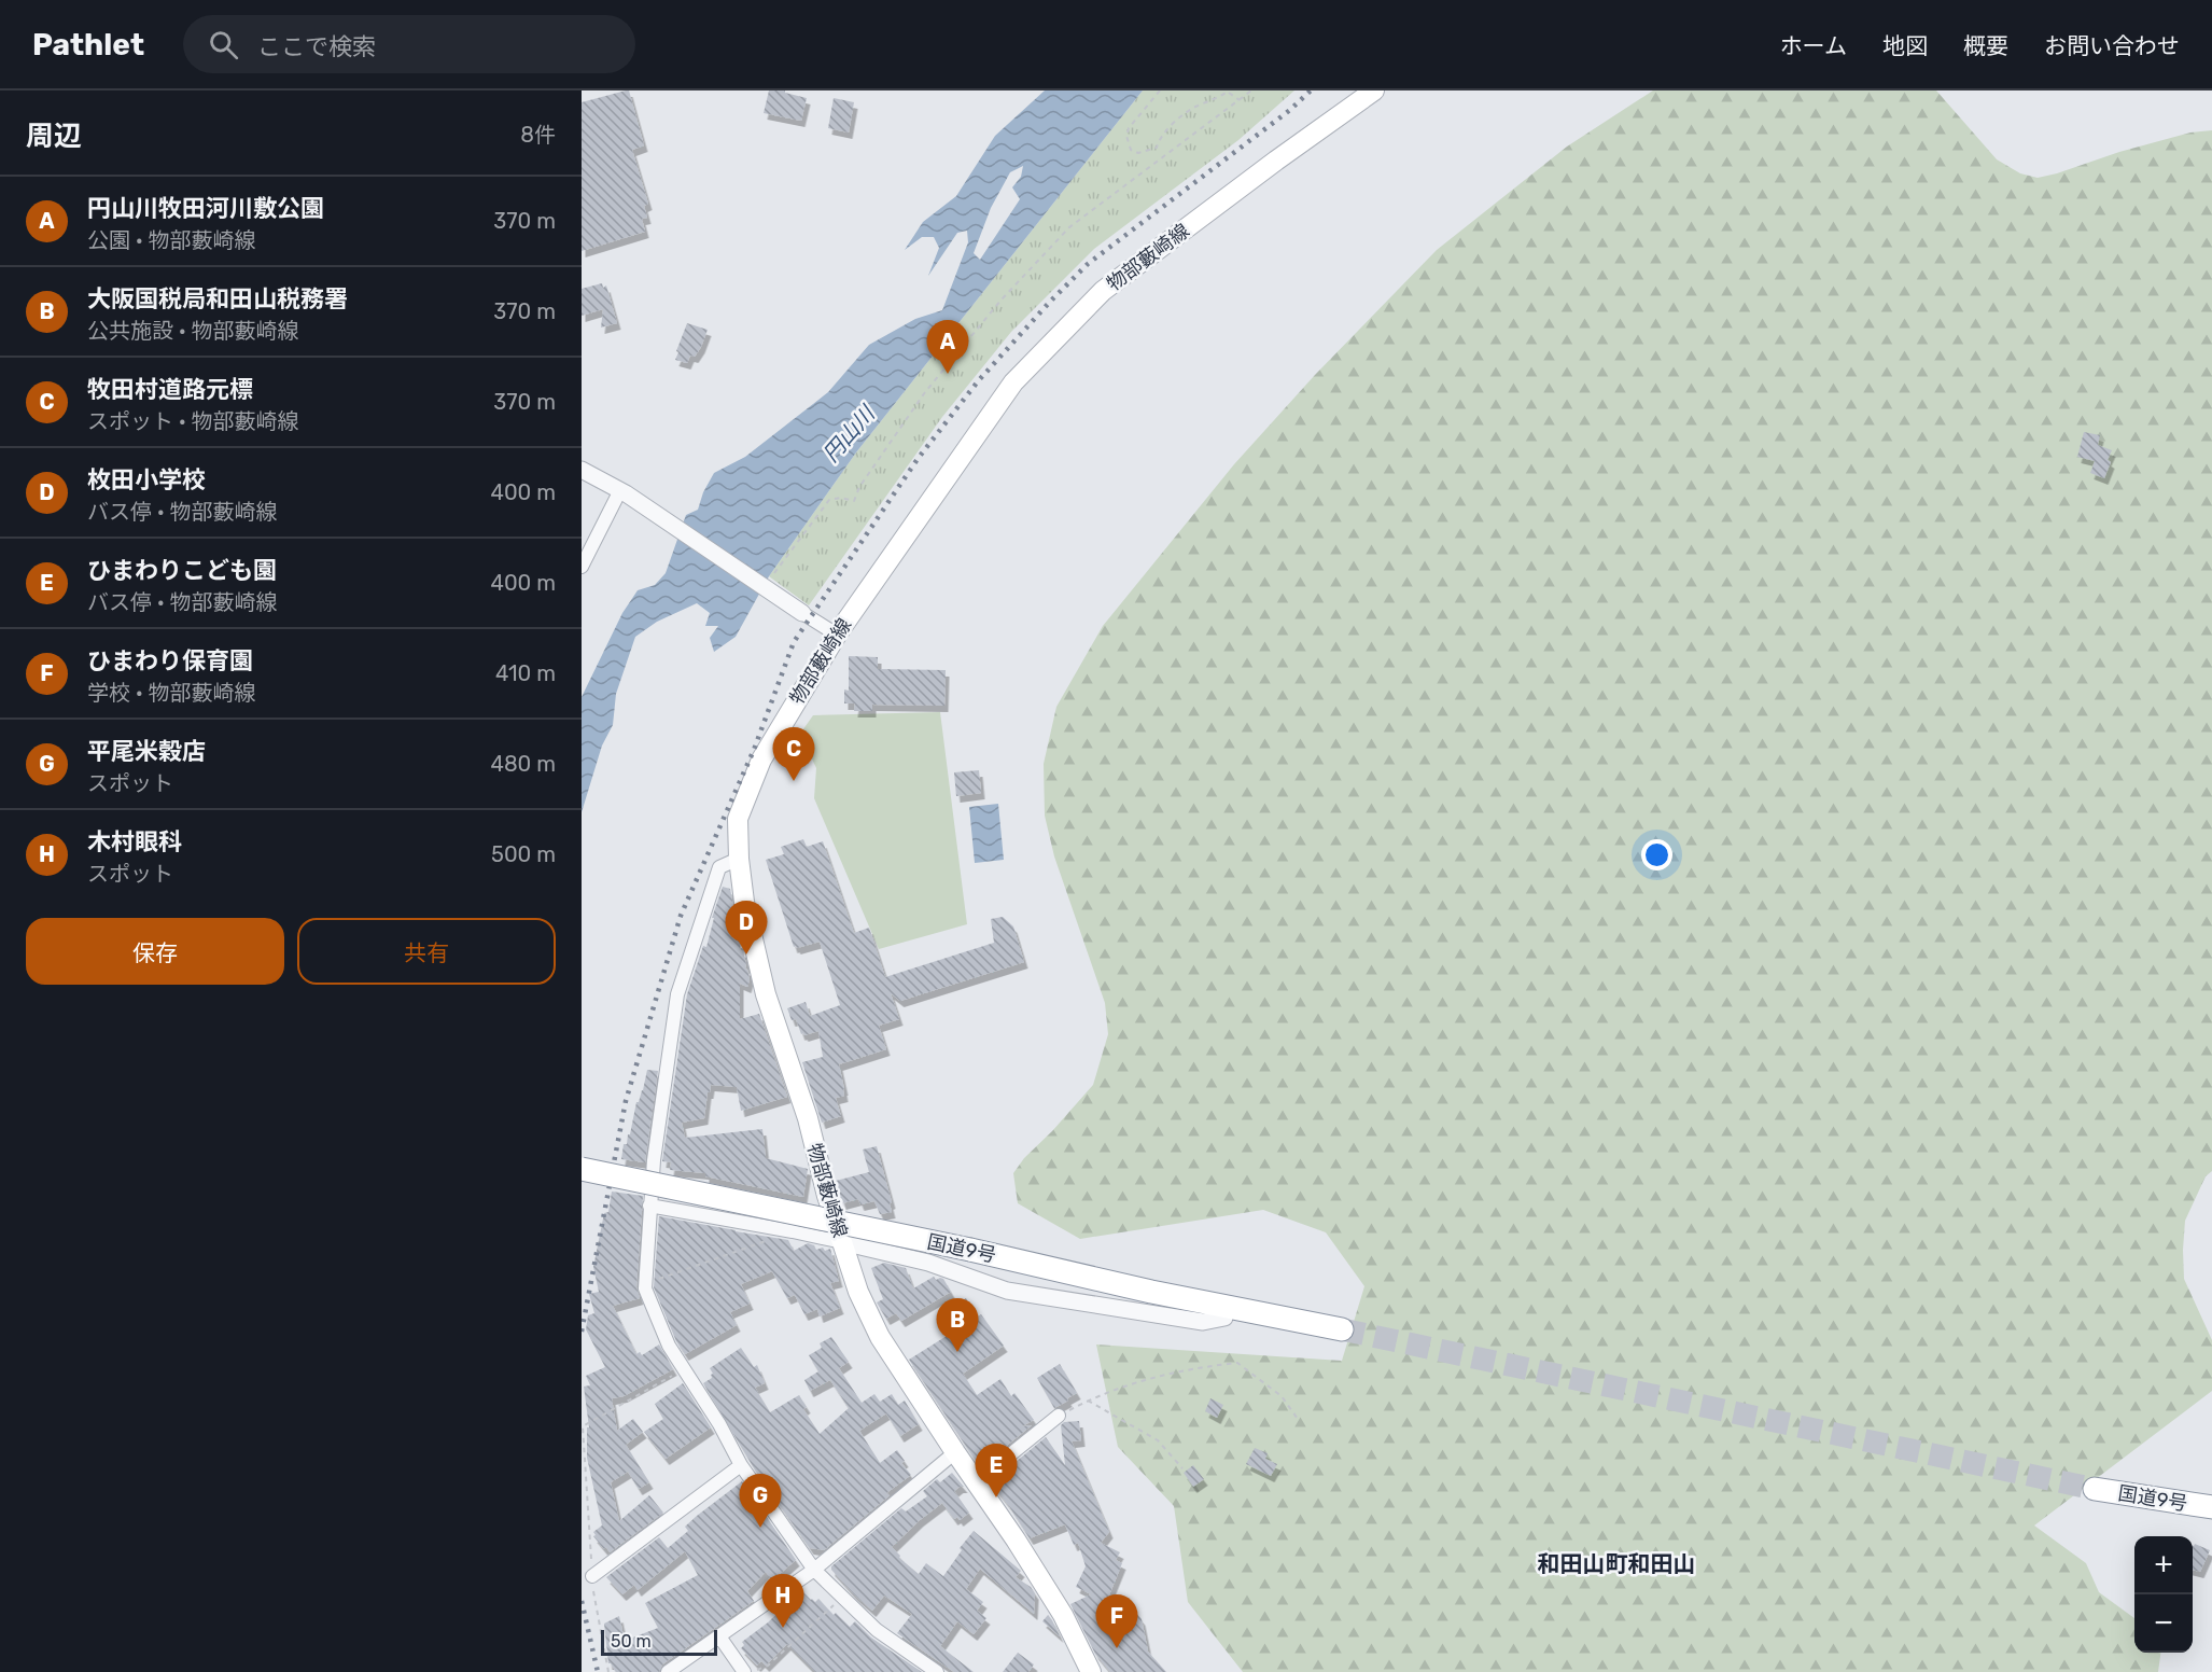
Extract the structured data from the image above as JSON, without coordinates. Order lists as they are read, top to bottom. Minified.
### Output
{"streets":{"highway":["国道9号"],"main road":["物部藪崎線"]},"districts":["和田山町和田山"],"water":["円山川"],"scale_bar":"50 m","page":{"header":"Pathlet","search":"ここで検索","nav":["ホーム","地図","概要","お問い合わせ"],"heading":["周辺","8件"],"list":[{"mark":"A","name":"円山川牧田河川敷公園","note":"公園 · 物部藪崎線","value":"370 m"},{"mark":"B","name":"大阪国税局和田山税務署","note":"公共施設 · 物部藪崎線","value":"370 m"},{"mark":"C","name":"牧田村道路元標","note":"スポット · 物部藪崎線","value":"370 m"},{"mark":"D","name":"枚田小学校","note":"バス停 · 物部藪崎線","value":"400 m"},{"mark":"E","name":"ひまわりこども園","note":"バス停 · 物部藪崎線","value":"400 m"},{"mark":"F","name":"ひまわり保育園","note":"学校 · 物部藪崎線","value":"410 m"},{"mark":"G","name":"平尾米穀店","note":"スポット","value":"480 m"},{"mark":"H","name":"木村眼科","note":"スポット","value":"500 m"}],"pins":["A","C","D","B","E","G","H","F"],"buttons":["保存","共有"],"map_buttons":["+","−"],"scale":"50 m"}}
